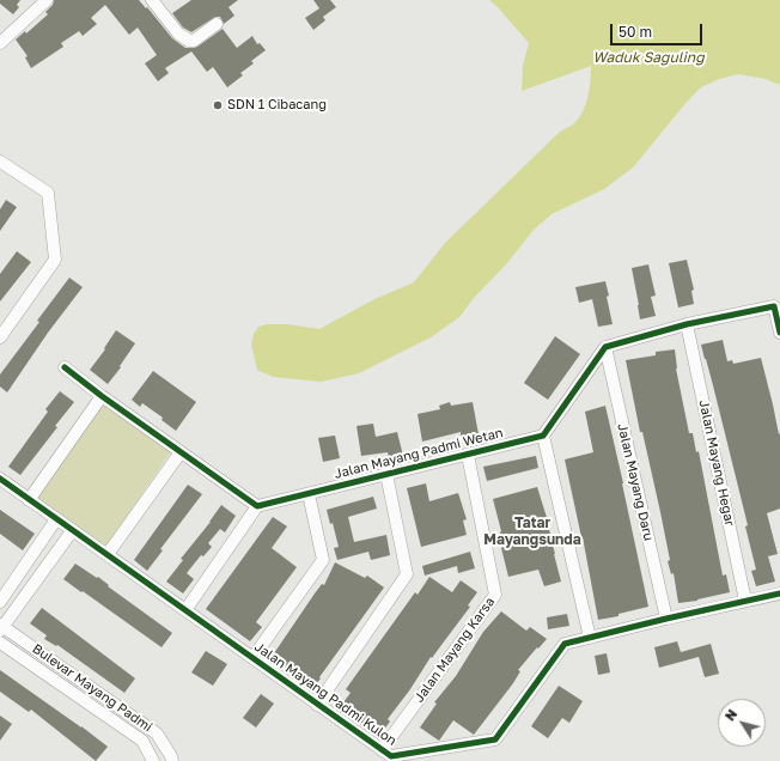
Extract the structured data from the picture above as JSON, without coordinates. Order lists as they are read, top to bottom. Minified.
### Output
{"streets":{"street":["Jalan Mayang Padmi Wetan","Jalan Mayang Hegar","Jalan Mayang Daru","Jalan Mayang Karsa","Bulevar Mayang Padmi","Jalan Mayang Padmi Kulon"]},"crossings":[["Jalan Mayang Padmi Wetan","Jalan Mayang Karsa"],["Jalan Mayang Hegar","Jalan Mayang Padmi Kulon"],["Jalan Mayang Daru","Jalan Mayang Padmi Kulon"],["Jalan Mayang Karsa","Jalan Mayang Padmi Kulon"]],"districts":["Tatar Mayangsunda"],"water":["Waduk Saguling"],"places":["SDN 1 Cibacang"],"scale_bar":"50 m","north":"top left"}
